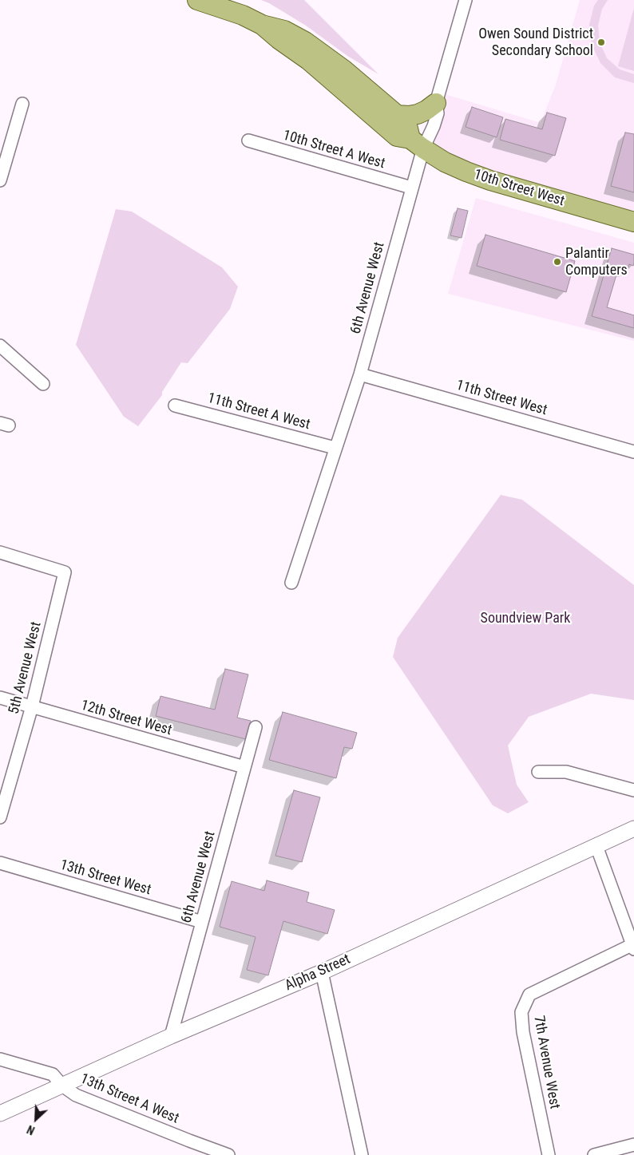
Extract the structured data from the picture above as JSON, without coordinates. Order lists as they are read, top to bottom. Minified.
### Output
{"streets":{"main road":["10th Street West"],"street":["10th Street A West","6th Avenue West","11th Street West","11th Street A West","5th Avenue West","12th Street West","13th Street West","Alpha Street","7th Avenue West","13th Street A West"]},"crossings":[["10th Street A West","6th Avenue West"],["10th Street West","6th Avenue West"],["6th Avenue West","11th Street West"],["6th Avenue West","11th Street A West"],["6th Avenue West","12th Street West"],["6th Avenue West","13th Street West"],["6th Avenue West","Alpha Street"],["5th Avenue West","12th Street West"],["Alpha Street","13th Street A West"]],"parks":["Soundview Park"],"places":["Owen Sound District Secondary School","Palantir Computers"],"north":"bottom left"}
